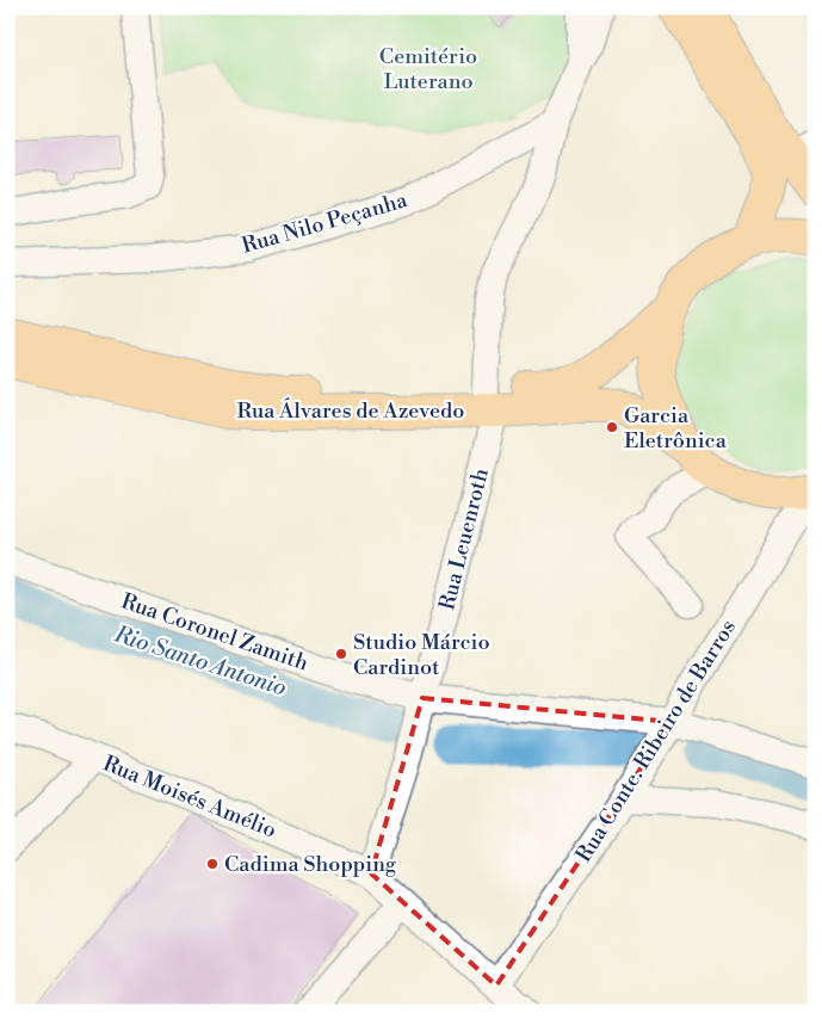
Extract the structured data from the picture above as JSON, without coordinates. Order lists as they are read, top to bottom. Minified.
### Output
{"streets":{"main road":["Rua Álvares de Azevedo"],"street":["Rua Nilo Peçanha","Rua Leuenroth","Rua Coronel Zamith","Rua Conte. Ribeiro de Barros","Rua Moisés Amélio"]},"crossings":[["Rua Álvares de Azevedo","Rua Leuenroth"],["Rua Álvares de Azevedo","Rua Conte. Ribeiro de Barros"],["Rua Leuenroth","Rua Coronel Zamith"],["Rua Leuenroth","Rua Moisés Amélio"],["Rua Coronel Zamith","Rua Conte. Ribeiro de Barros"],["Rua Conte. Ribeiro de Barros","Rua Moisés Amélio"]],"water":["Rio Santo Antonio"],"parks":["Cemitério Luterano"],"places":["Garcia Eletrônica","Studio Márcio Cardinot","Cadima Shopping"]}
